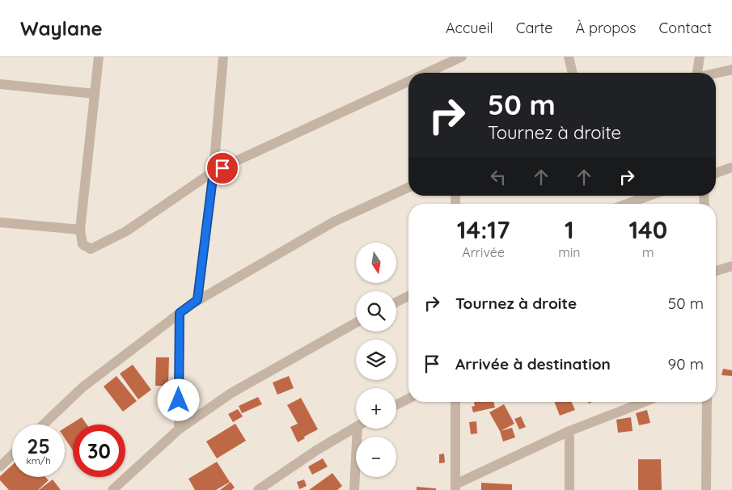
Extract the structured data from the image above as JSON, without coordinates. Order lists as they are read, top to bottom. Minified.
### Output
{"north":"bottom","page":{"header":"Waylane","nav":["Accueil","Carte","À propos","Contact"],"turn":["50 m","Tournez à droite"],"eta":["14:17","Arrivée","1","min","140","m"],"map_buttons":["+","−"],"list":[{"name":"Tournez à droite","value":"50 m"},{"name":"Arrivée à destination","value":"90 m"}],"speed":"25 km/h","limit":"30"}}
